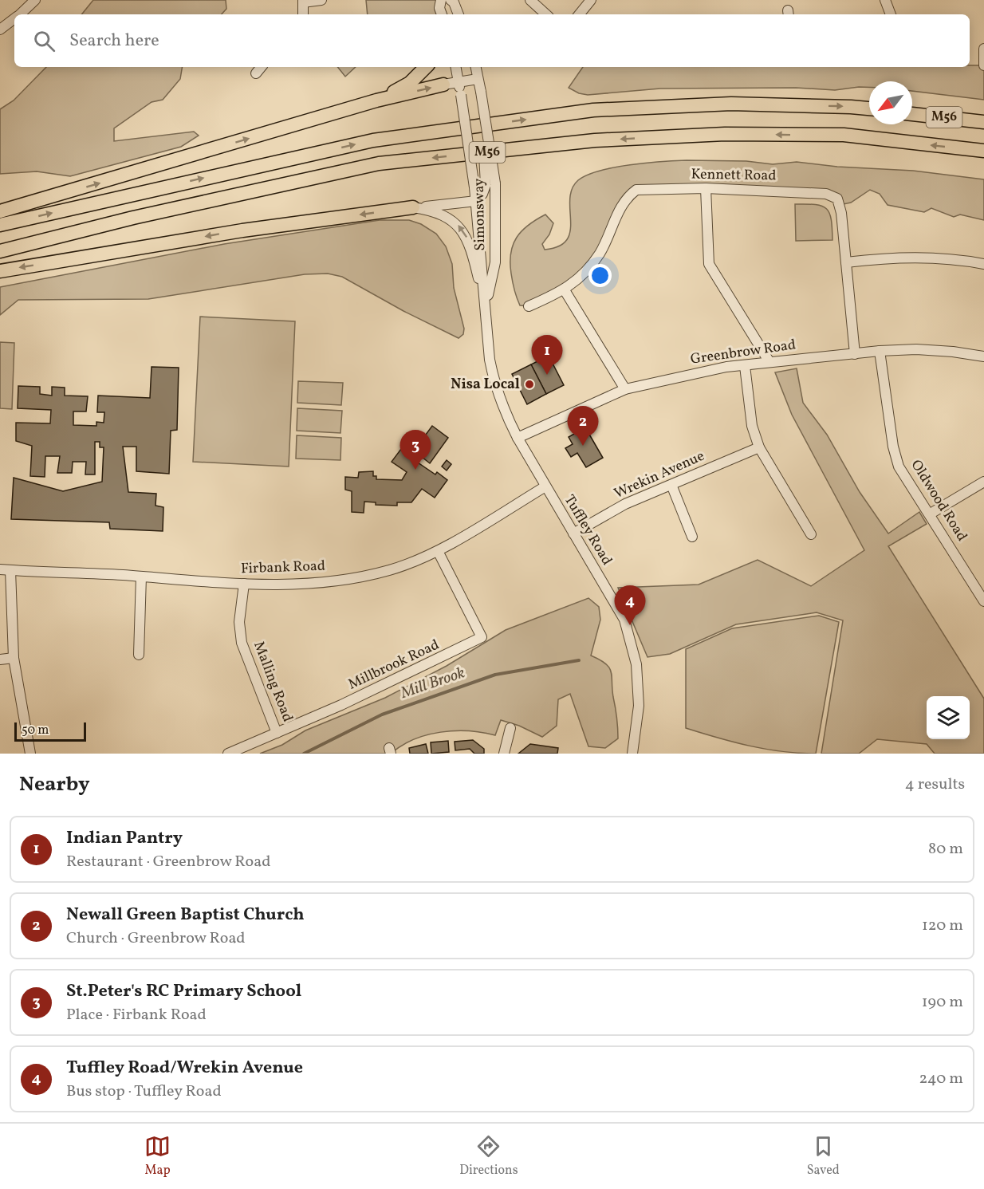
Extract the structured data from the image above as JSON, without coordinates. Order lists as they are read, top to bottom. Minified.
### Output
{"streets":{"highway":["M56"],"street":["Kennett Road","Simonsway","Greenbrow Road","Wrekin Avenue","Oldwood Road","Tuffley Road","Firbank Road","Millbrook Road","Malling Road"]},"crossings":[["Kennett Road","Greenbrow Road"],["Simonsway","Greenbrow Road"],["Simonsway","Tuffley Road"],["Simonsway","Firbank Road"],["Greenbrow Road","Oldwood Road"],["Wrekin Avenue","Tuffley Road"],["Tuffley Road","Firbank Road"],["Firbank Road","Millbrook Road"],["Firbank Road","Malling Road"],["Millbrook Road","Malling Road"]],"water":["Mill Brook"],"places":["Nisa Local"],"scale_bar":"50 m","north":"bottom left","page":{"search":"Search here","pins":["1","2","3","4"],"scale":"50 m","heading":["Nearby","4 results"],"list":[{"mark":"1","name":"Indian Pantry","note":"Restaurant · Greenbrow Road","value":"80 m"},{"mark":"2","name":"Newall Green Baptist Church","note":"Church · Greenbrow Road","value":"120 m"},{"mark":"3","name":"St.Peter's RC Primary School","note":"Place · Firbank Road","value":"190 m"},{"mark":"4","name":"Tuffley Road/Wrekin Avenue","note":"Bus stop · Tuffley Road","value":"240 m"}],"nav":["Map","Directions","Saved"]}}
